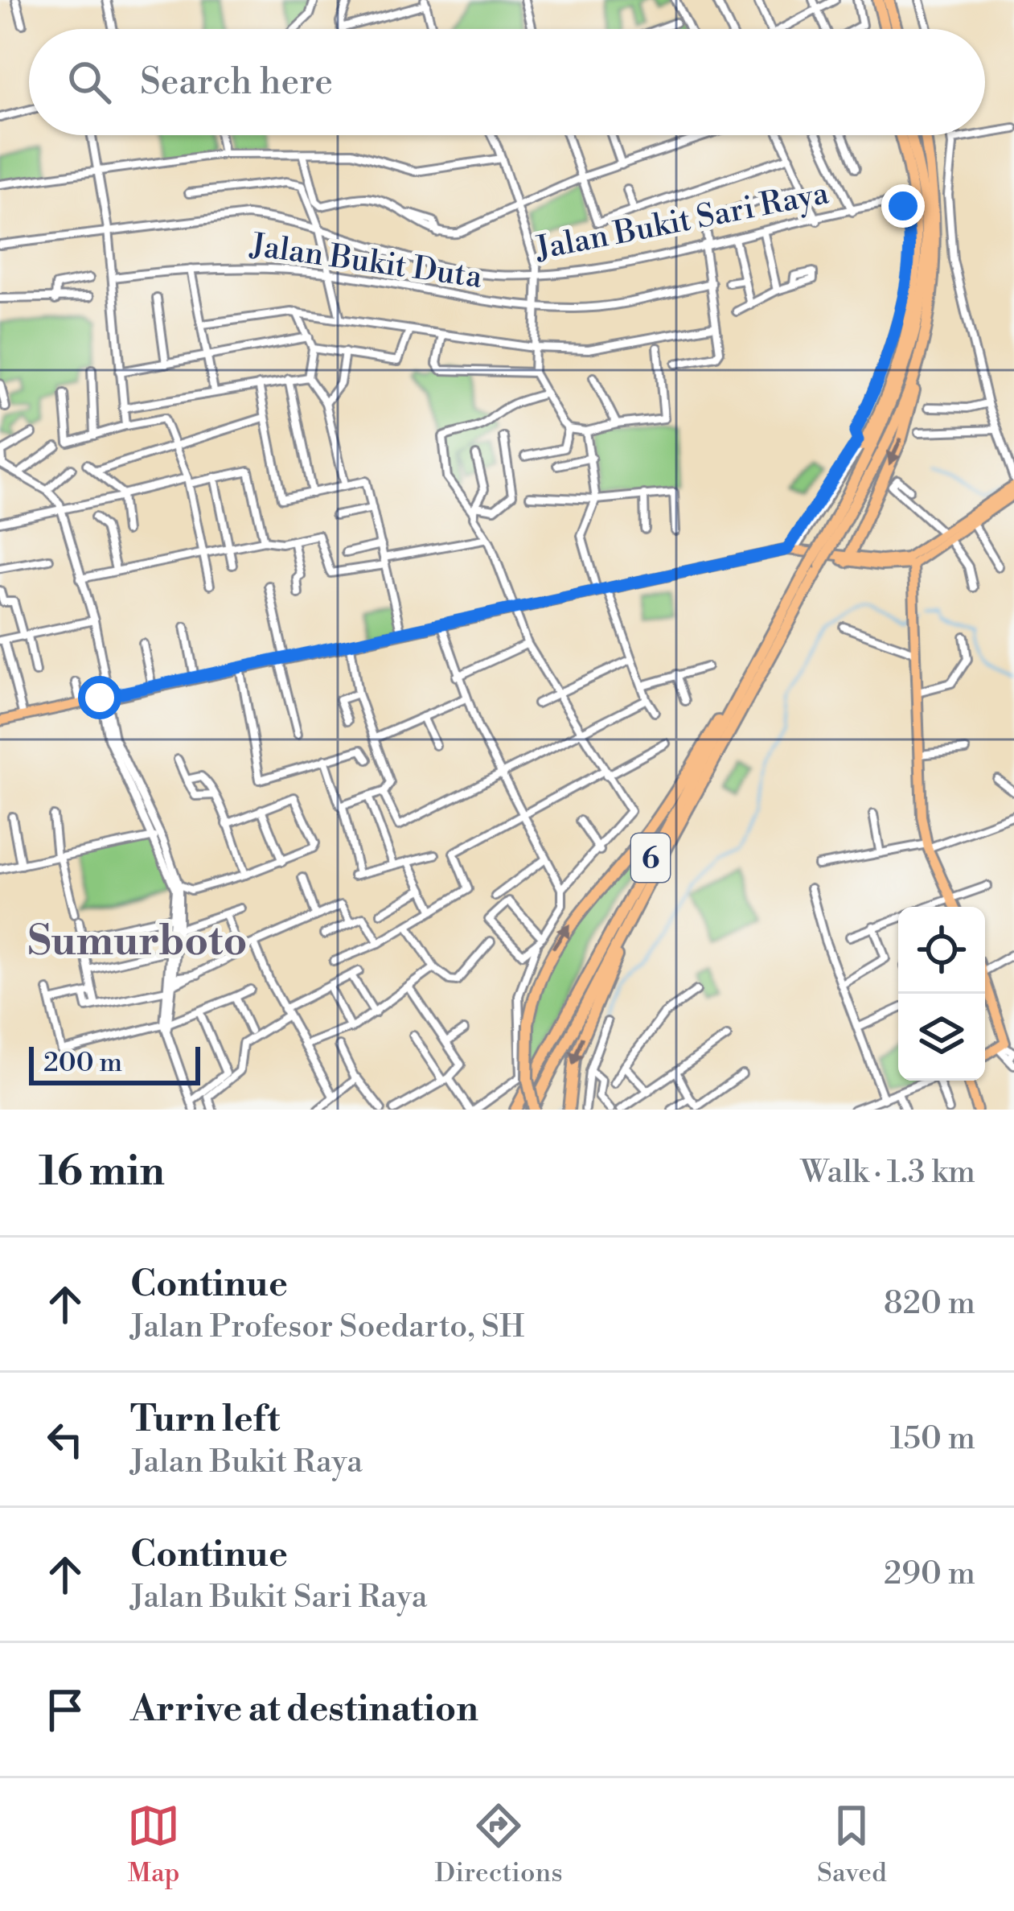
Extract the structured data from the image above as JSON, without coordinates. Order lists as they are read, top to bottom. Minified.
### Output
{"streets":{"highway":["6"],"street":["Jalan Bukit Sari Raya","Jalan Bukit Duta"]},"districts":["Sumurboto"],"scale_bar":"200 m","page":{"search":"Search here","scale":"200 m","heading":["16 min","Walk · 1.3 km"],"list":[["Continue","Jalan Profesor Soedarto, SH","820 m"],["Turn left","Jalan Bukit Raya","150 m"],["Continue","Jalan Bukit Sari Raya","290 m"],"Arrive at destination"],"nav":["Map","Directions","Saved"]}}
